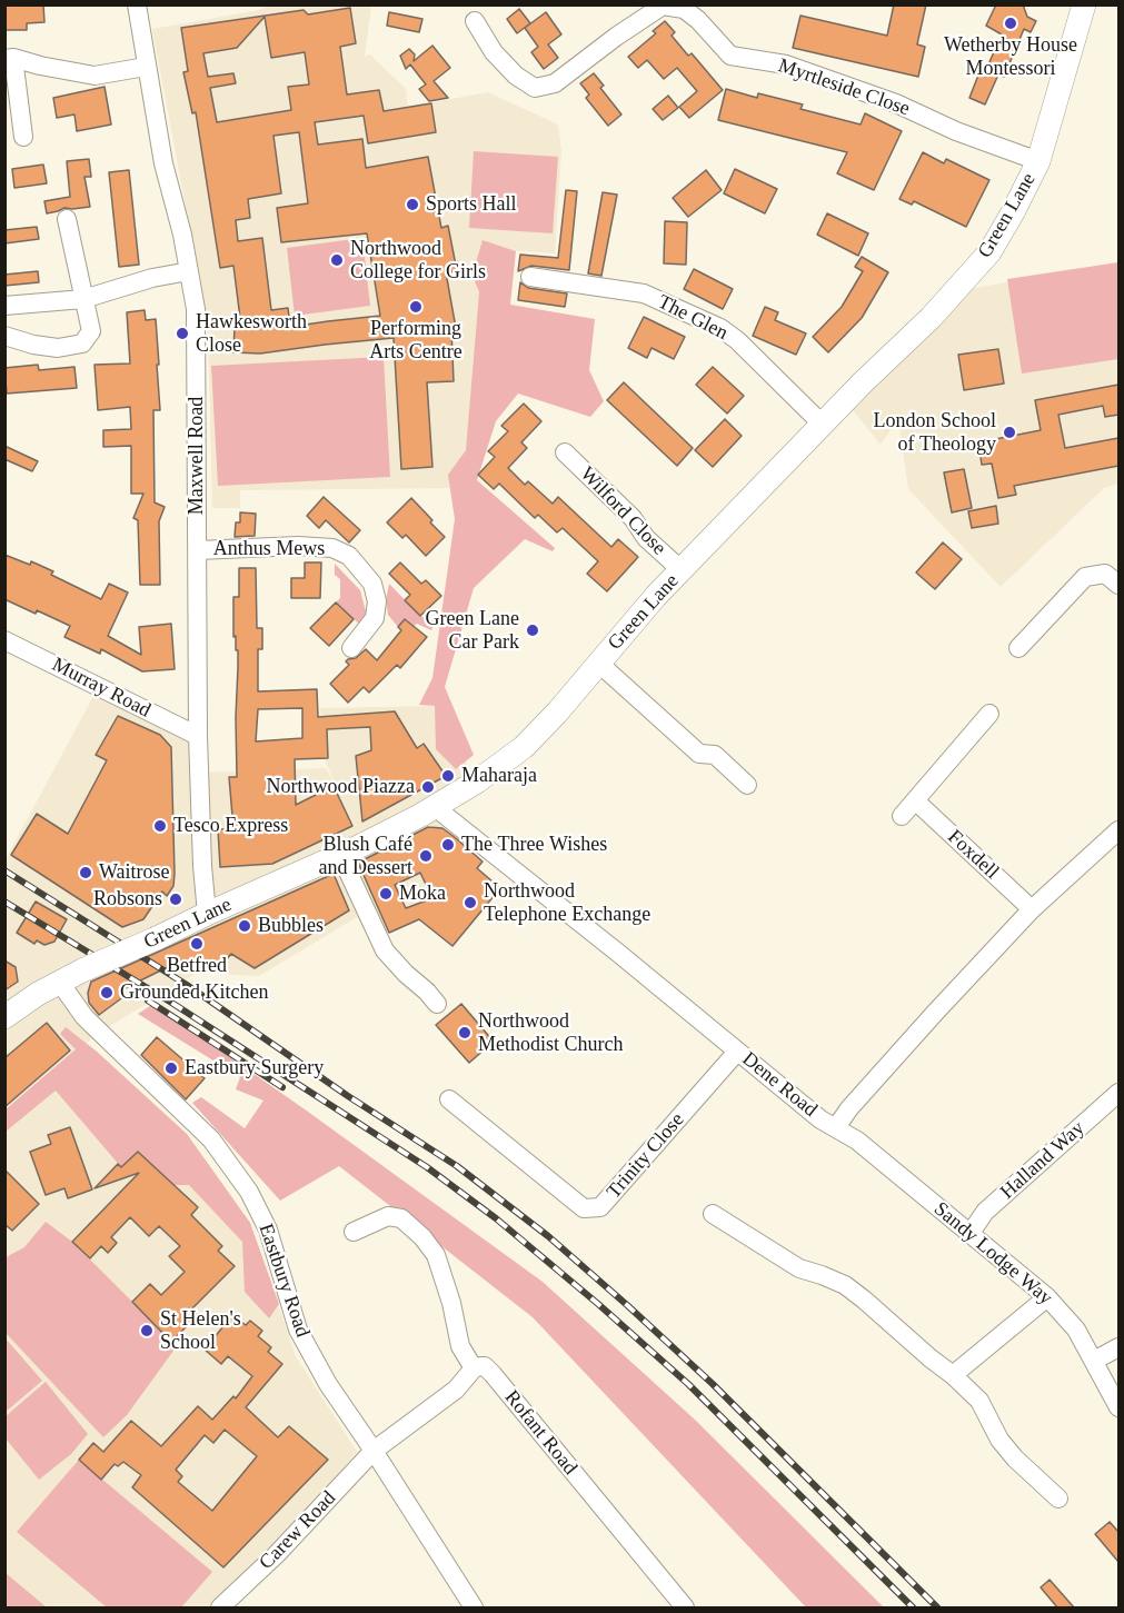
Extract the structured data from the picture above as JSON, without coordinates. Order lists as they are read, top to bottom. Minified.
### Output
{"streets":{"main road":["Green Lane"],"street":["Myrtleside Close","The Glen","Maxwell Road","Wilford Close","Anthus Mews","Murray Road","Foxdell","Dene Road","Trinity Close","Halland Way","Sandy Lodge Way","Eastbury Road","Rofant Road","Carew Road"]},"crossings":[["Myrtleside Close","Green Lane"],["Green Lane","The Glen"],["Green Lane","Maxwell Road"],["Green Lane","Wilford Close"],["Green Lane","Dene Road"],["Green Lane","Eastbury Road"],["Maxwell Road","Anthus Mews"],["Maxwell Road","Murray Road"],["Foxdell","Dene Road"],["Dene Road","Trinity Close"],["Dene Road","Sandy Lodge Way"],["Halland Way","Sandy Lodge Way"],["Eastbury Road","Carew Road"]],"places":["Wetherby House Montessori","Sports Hall","Northwood College for Girls","Performing Arts Centre","Hawkesworth Close","London School of Theology","Green Lane Car Park","Maharaja","Northwood Piazza","Tesco Express","The Three Wishes","Blush Café and Dessert","Waitrose","Moka","Robsons","Northwood Telephone Exchange","Bubbles","Betfred","Grounded Kitchen","Northwood Methodist Church","Eastbury Surgery","St Helen's School"]}
